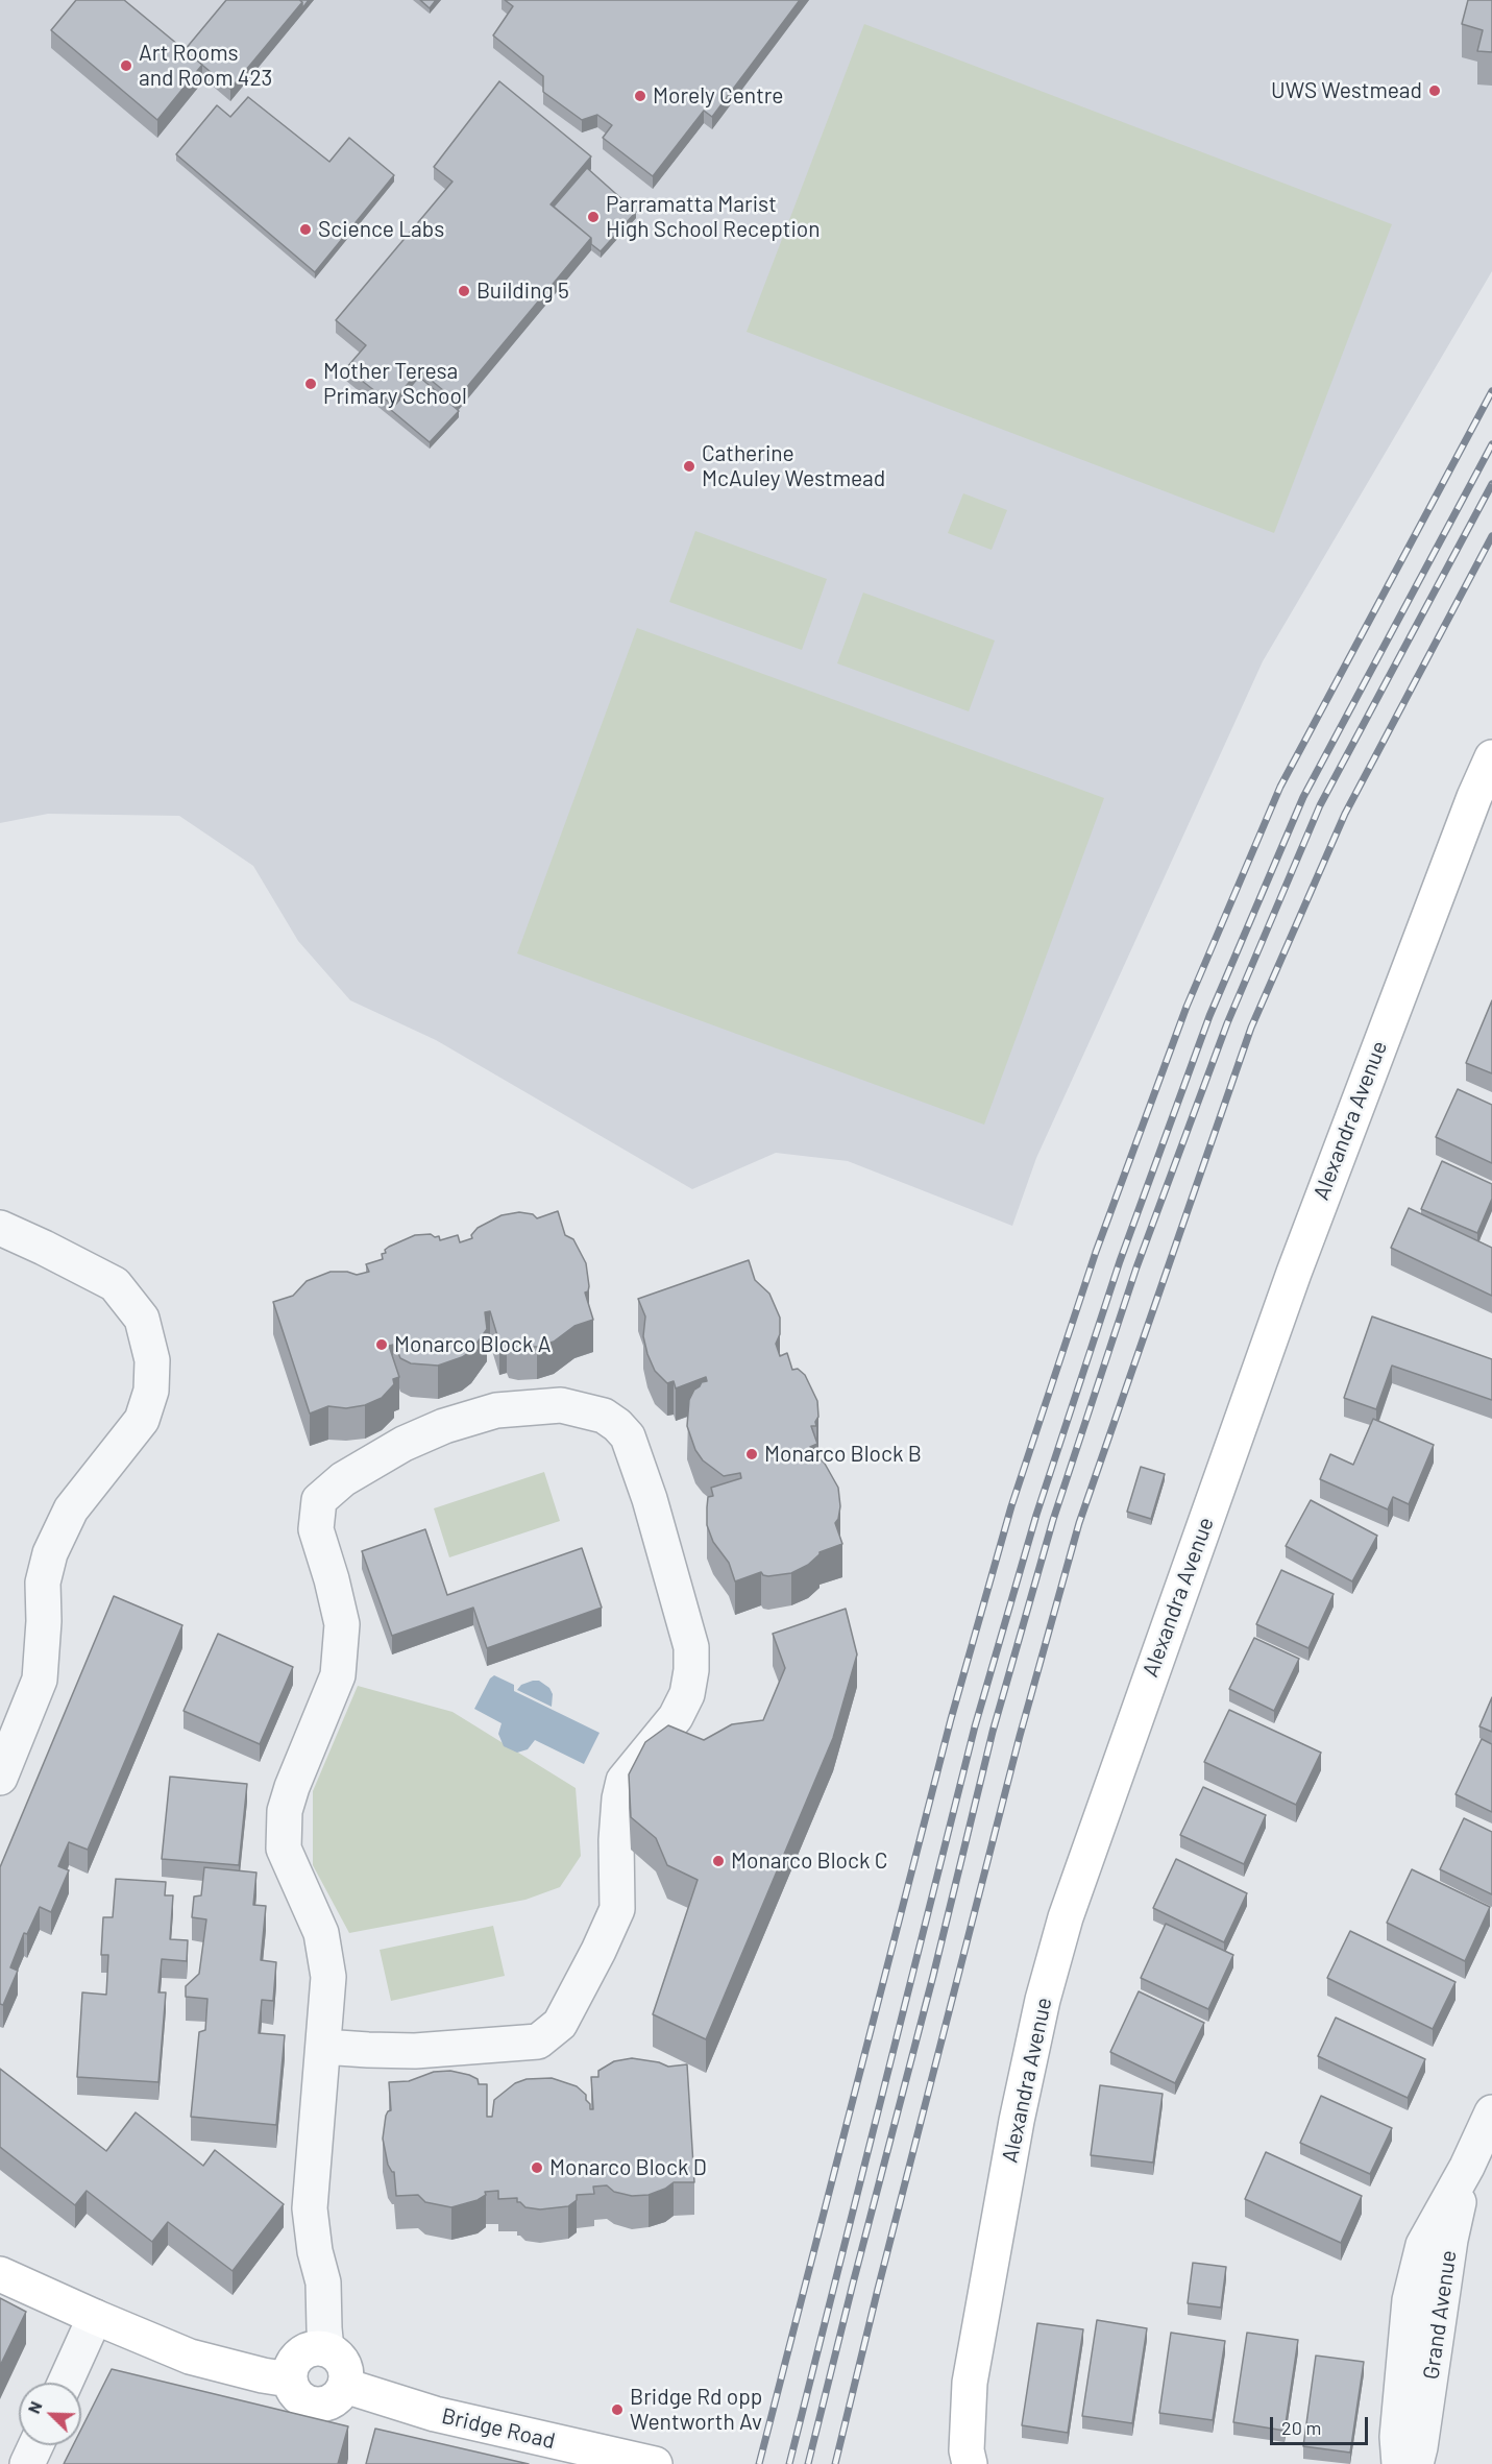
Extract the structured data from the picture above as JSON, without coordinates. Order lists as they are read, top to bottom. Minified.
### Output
{"streets":{"street":["Alexandra Avenue","Grand Avenue","Bridge Road"]},"places":["Art Rooms and Room 423","UWS Westmead","Morely Centre","Parramatta Marist High School Reception","Science Labs","Building 5","Mother Teresa Primary School","Catherine McAuley Westmead","Monarco Block A","Monarco Block B","Monarco Block C","Monarco Block D","Bridge Rd opp Wentworth Av"],"scale_bar":"20 m","north":"top left"}
